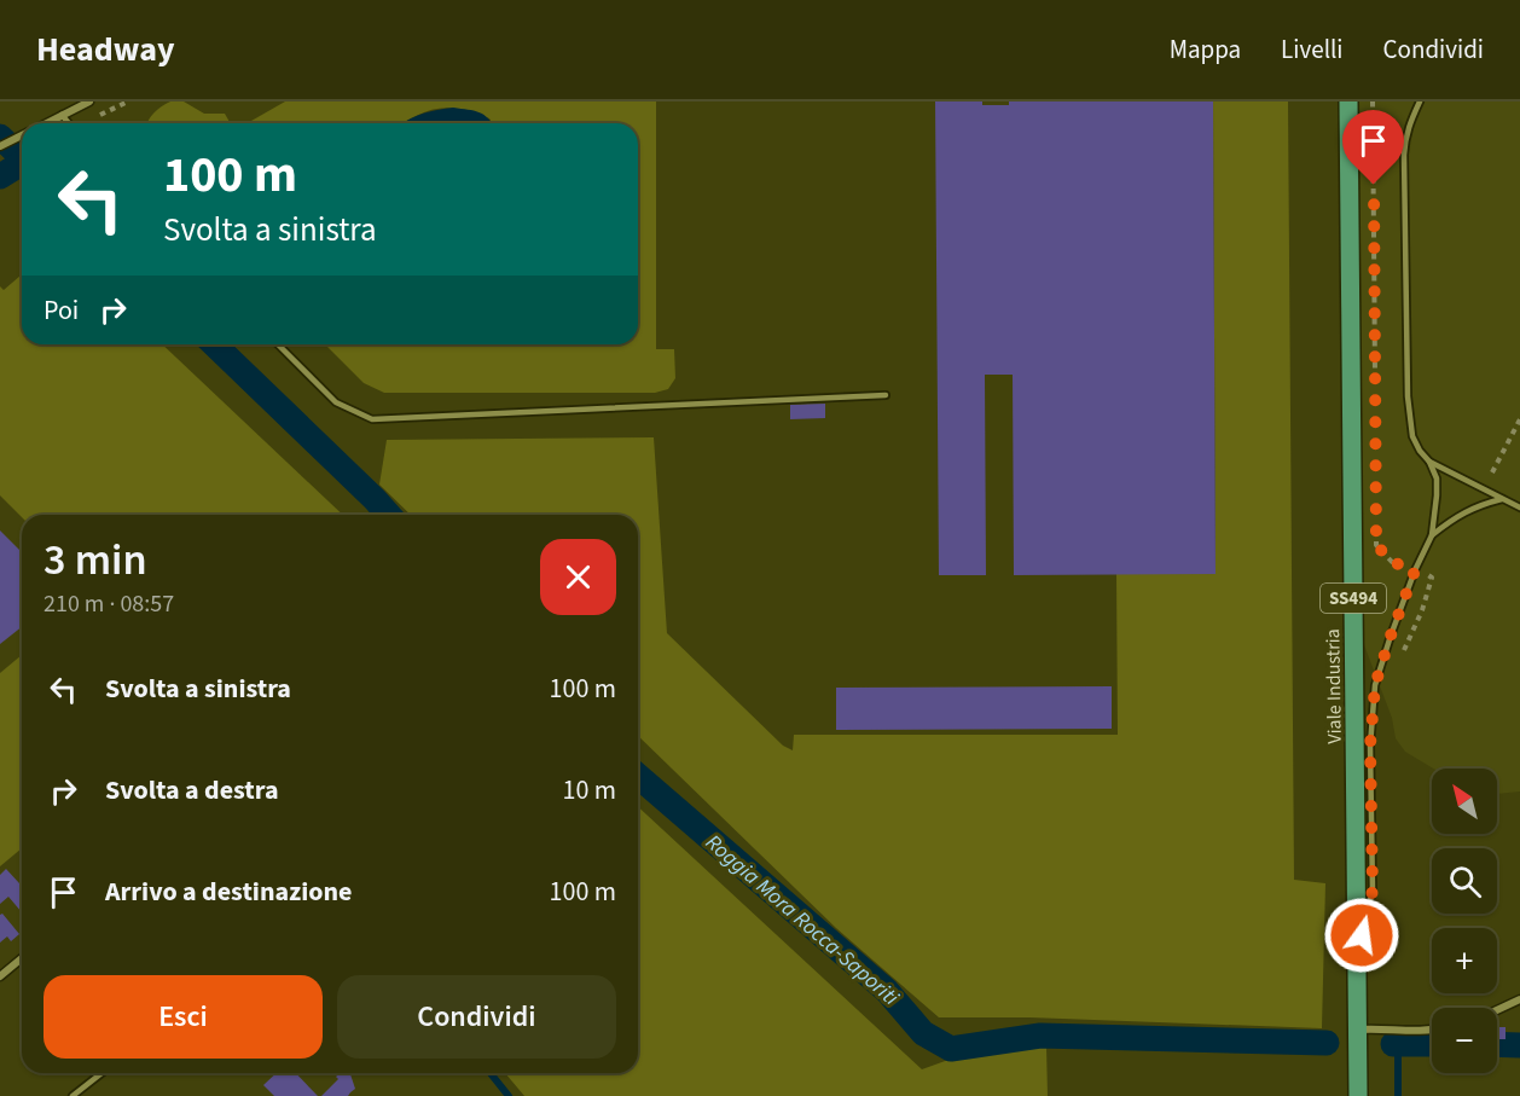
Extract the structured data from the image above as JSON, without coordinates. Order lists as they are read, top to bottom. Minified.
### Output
{"streets":{"main road":["SS494","Viale Industria"]},"water":["Roggia Mora Rocca-Saporiti"],"north":"top left","page":{"header":"Headway","nav":["Mappa","Livelli","Condividi"],"turn":["100 m","Svolta a sinistra"],"then":"Poi","heading":["3 min","210 m · 08:57"],"list":[{"name":"Svolta a sinistra","value":"100 m"},{"name":"Svolta a destra","value":"10 m"},{"name":"Arrivo a destinazione","value":"100 m"}],"map_buttons":["+","−"],"buttons":["Esci","Condividi"]}}
